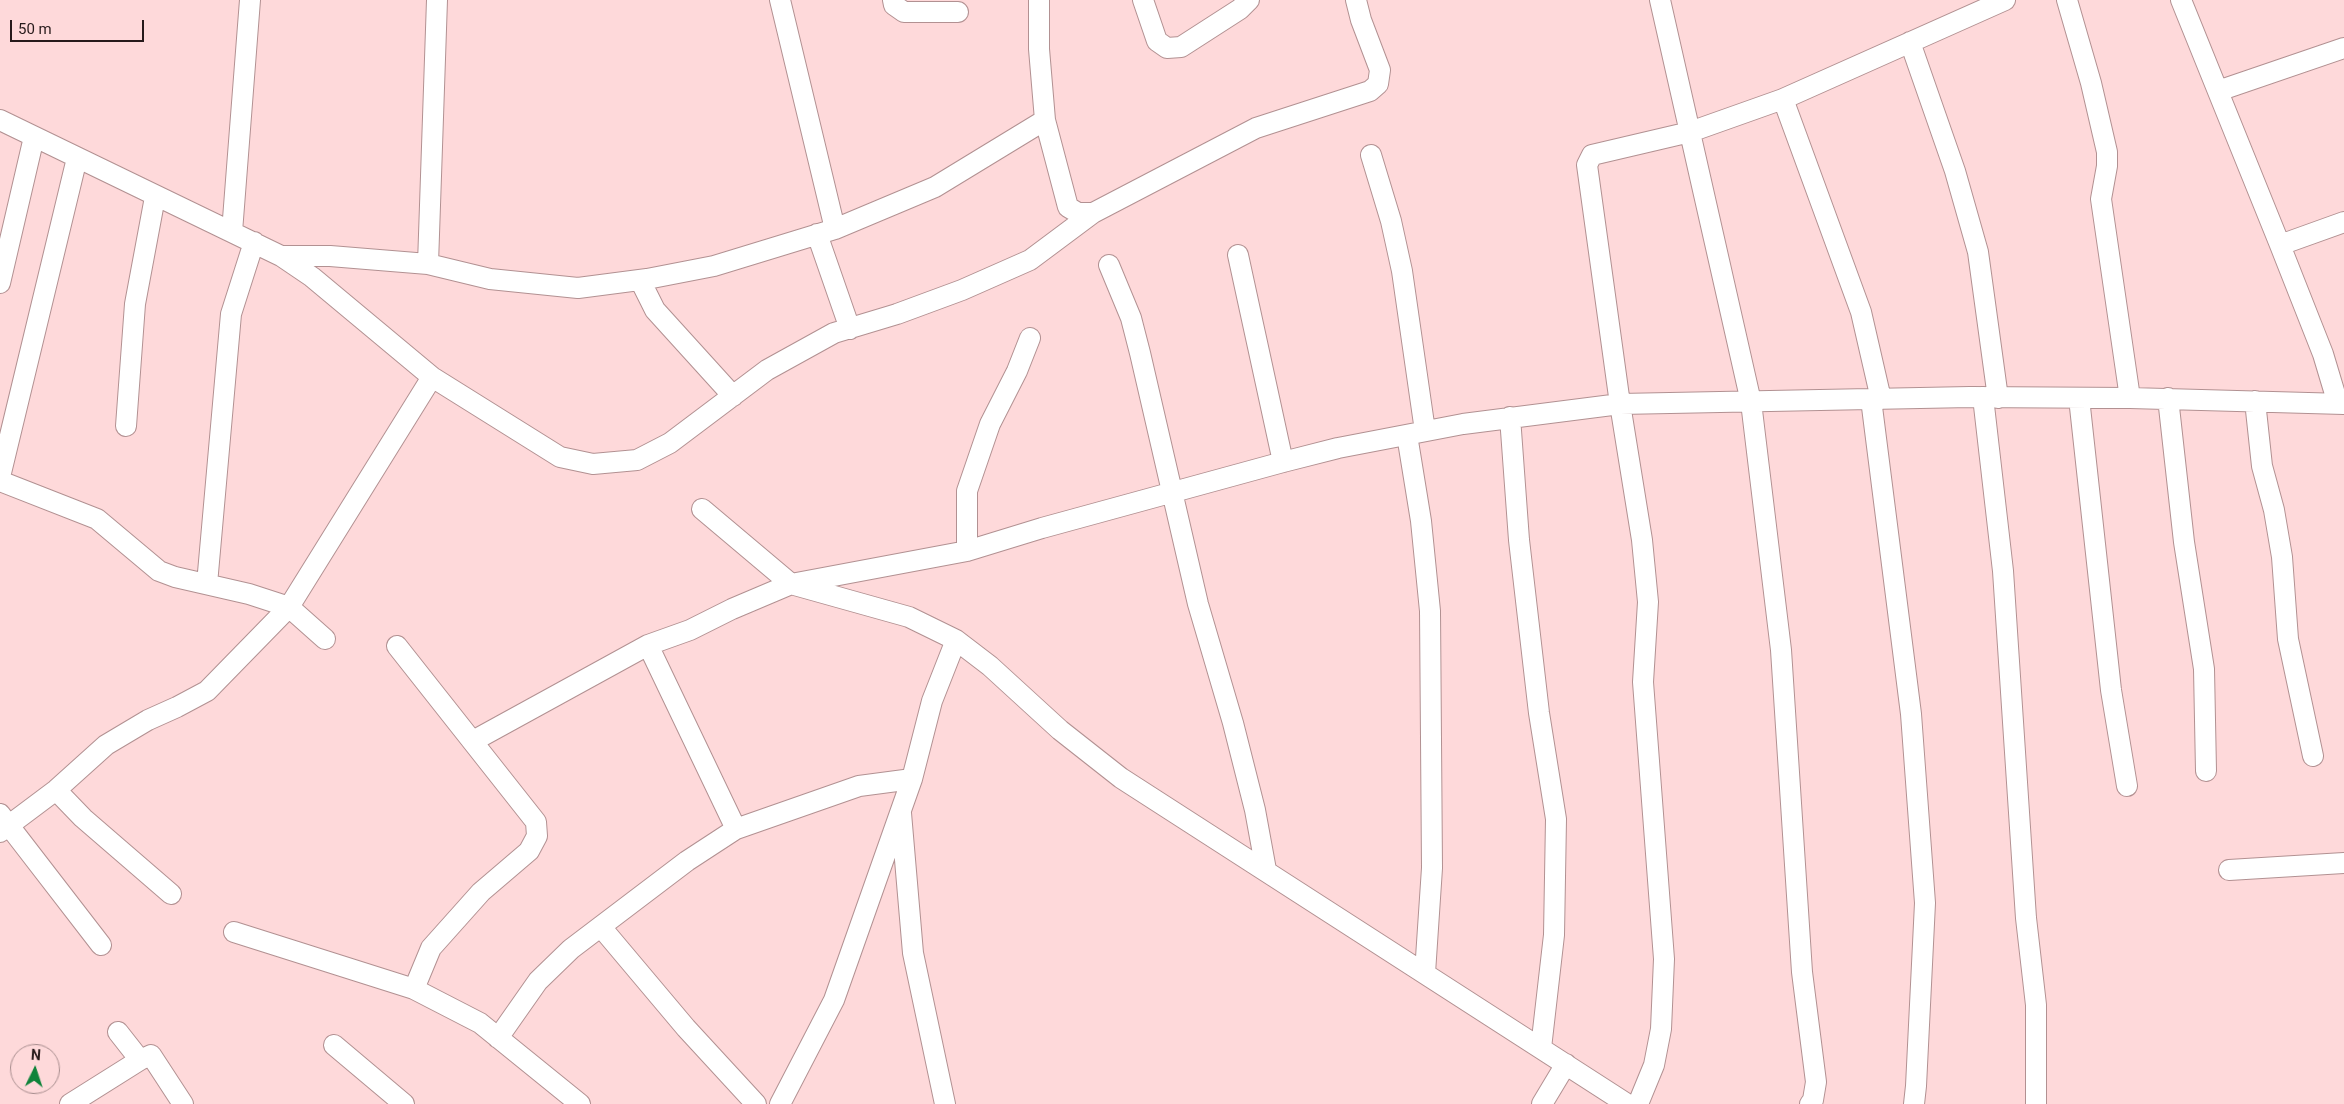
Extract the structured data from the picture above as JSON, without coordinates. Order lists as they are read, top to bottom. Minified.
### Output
{"scale_bar":"50 m","north":"top"}
